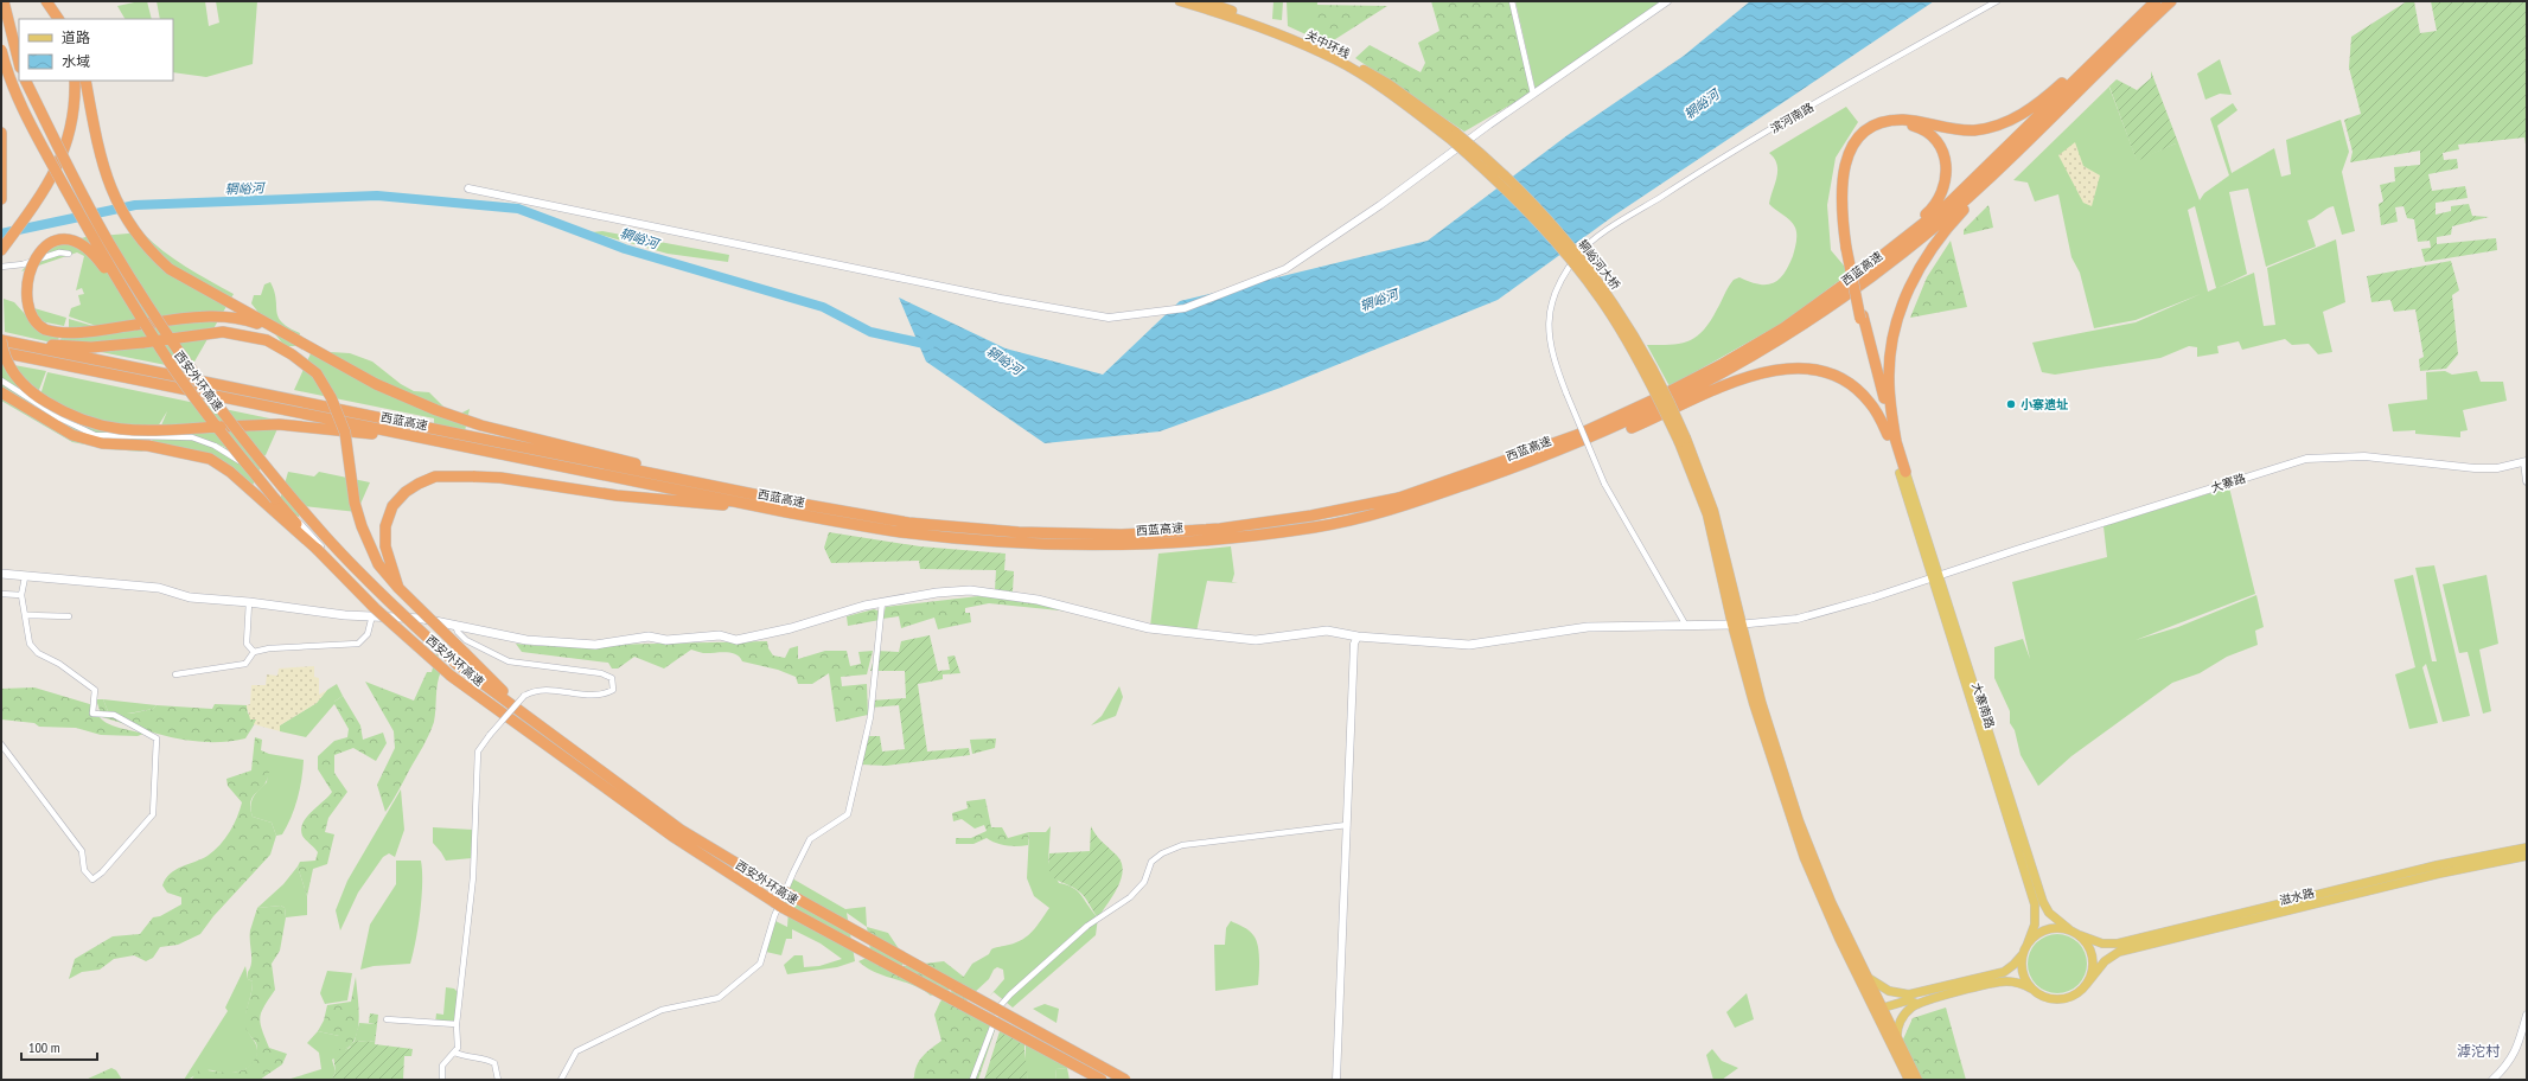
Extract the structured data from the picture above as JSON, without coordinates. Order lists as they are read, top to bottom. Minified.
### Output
{"streets":{"highway":["关中环线","辋峪河大桥","西蓝高速","西安外环高速"],"main road":["大寨南路","滋水路"],"street":["滨河南路","大寨路"]},"crossings":[["关中环线","辋峪河大桥"],["辋峪河大桥","大寨路"],["大寨路","大寨南路"],["大寨南路","滋水路"]],"districts":["滹沱村"],"water":["辋峪河"],"places":["小寨遗址"],"legend":["道路","水域"],"scale_bar":"100 m"}
